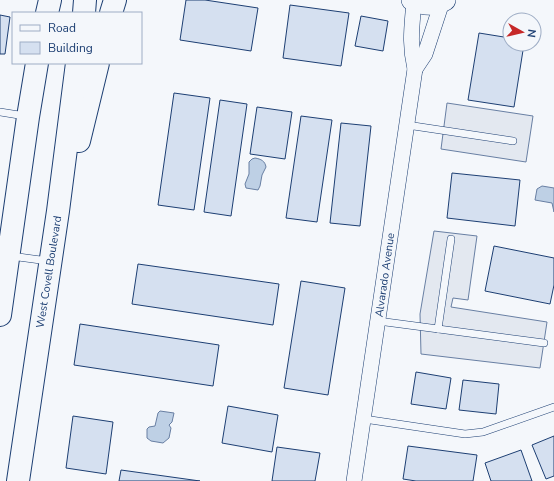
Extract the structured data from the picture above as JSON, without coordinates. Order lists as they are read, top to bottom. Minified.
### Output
{"streets":{"main road":["West Covell Boulevard"],"street":["Alvarado Avenue"]},"legend":["Road","Building"],"north":"right"}
